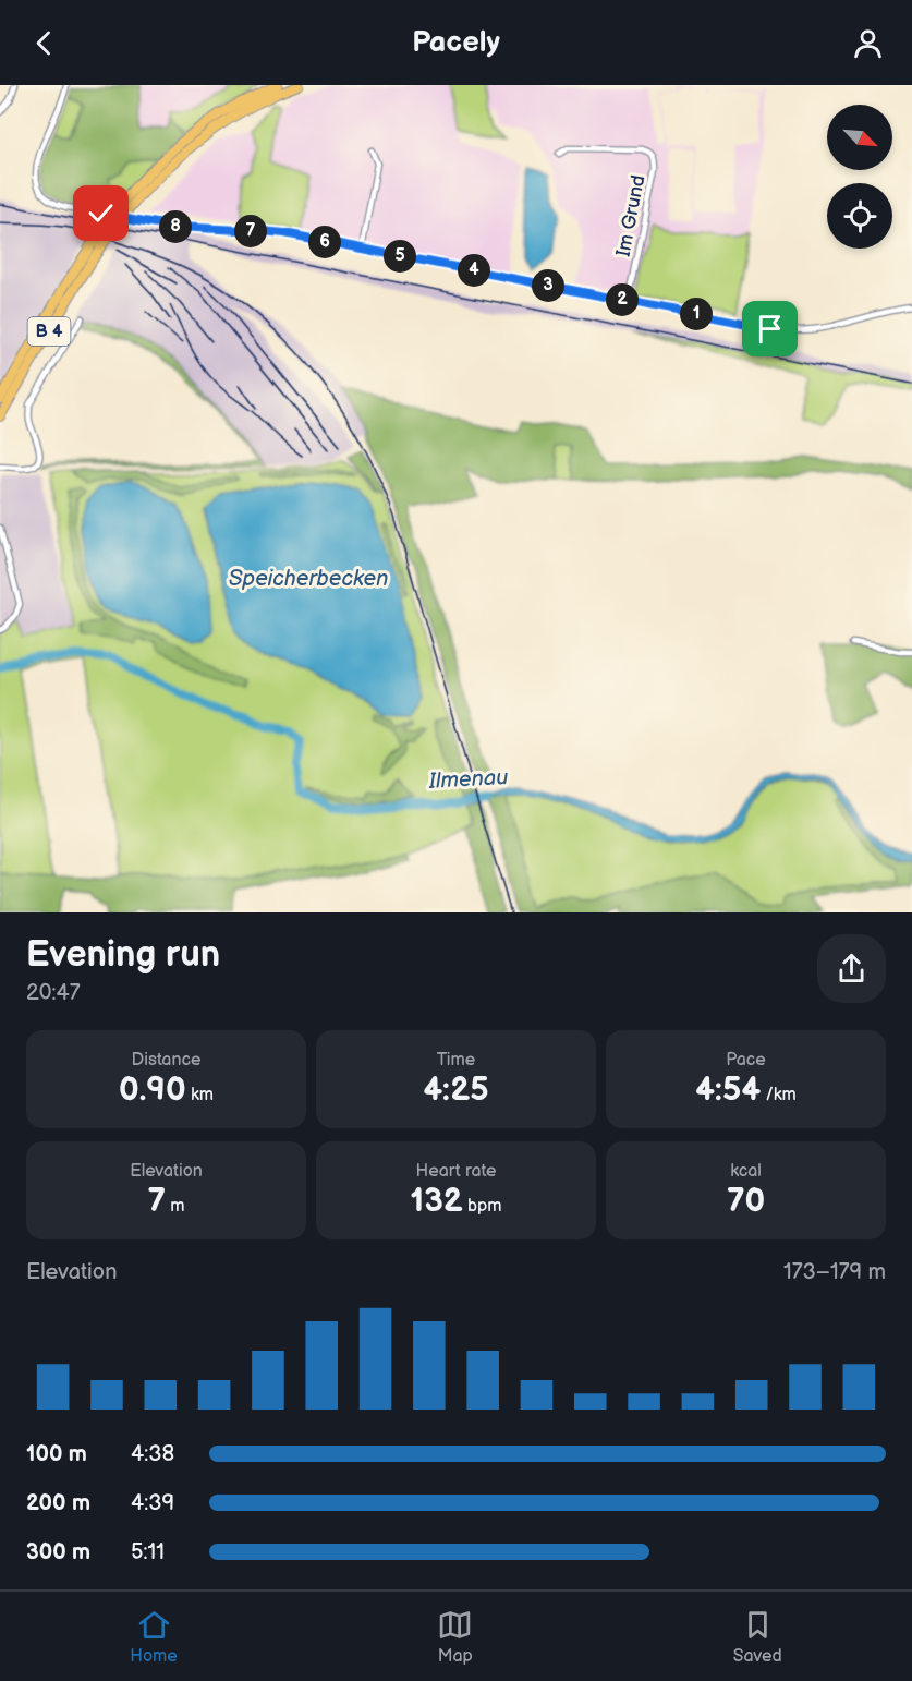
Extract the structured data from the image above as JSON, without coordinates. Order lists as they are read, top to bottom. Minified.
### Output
{"streets":{"highway":["B 4"],"street":["Im Grund"]},"water":["Speicherbecken","Ilmenau"],"north":"bottom right","page":{"header":"Pacely","pins":["8","7","6","5","4","3","2","1"],"heading":["Evening run","20:47"],"stats":[["Distance","0.90 km"],["Time","4:25"],["Pace","4:54 /km"],["Elevation","7 m"],["Heart rate","132 bpm"],["kcal","70"]],"chart":["Elevation","173–179 m"],"list":[{"name":"100 m","note":"4:38"},{"name":"200 m","note":"4:39"},{"name":"300 m","note":"5:11"}],"tabs":["Home","Map","Saved"]}}
